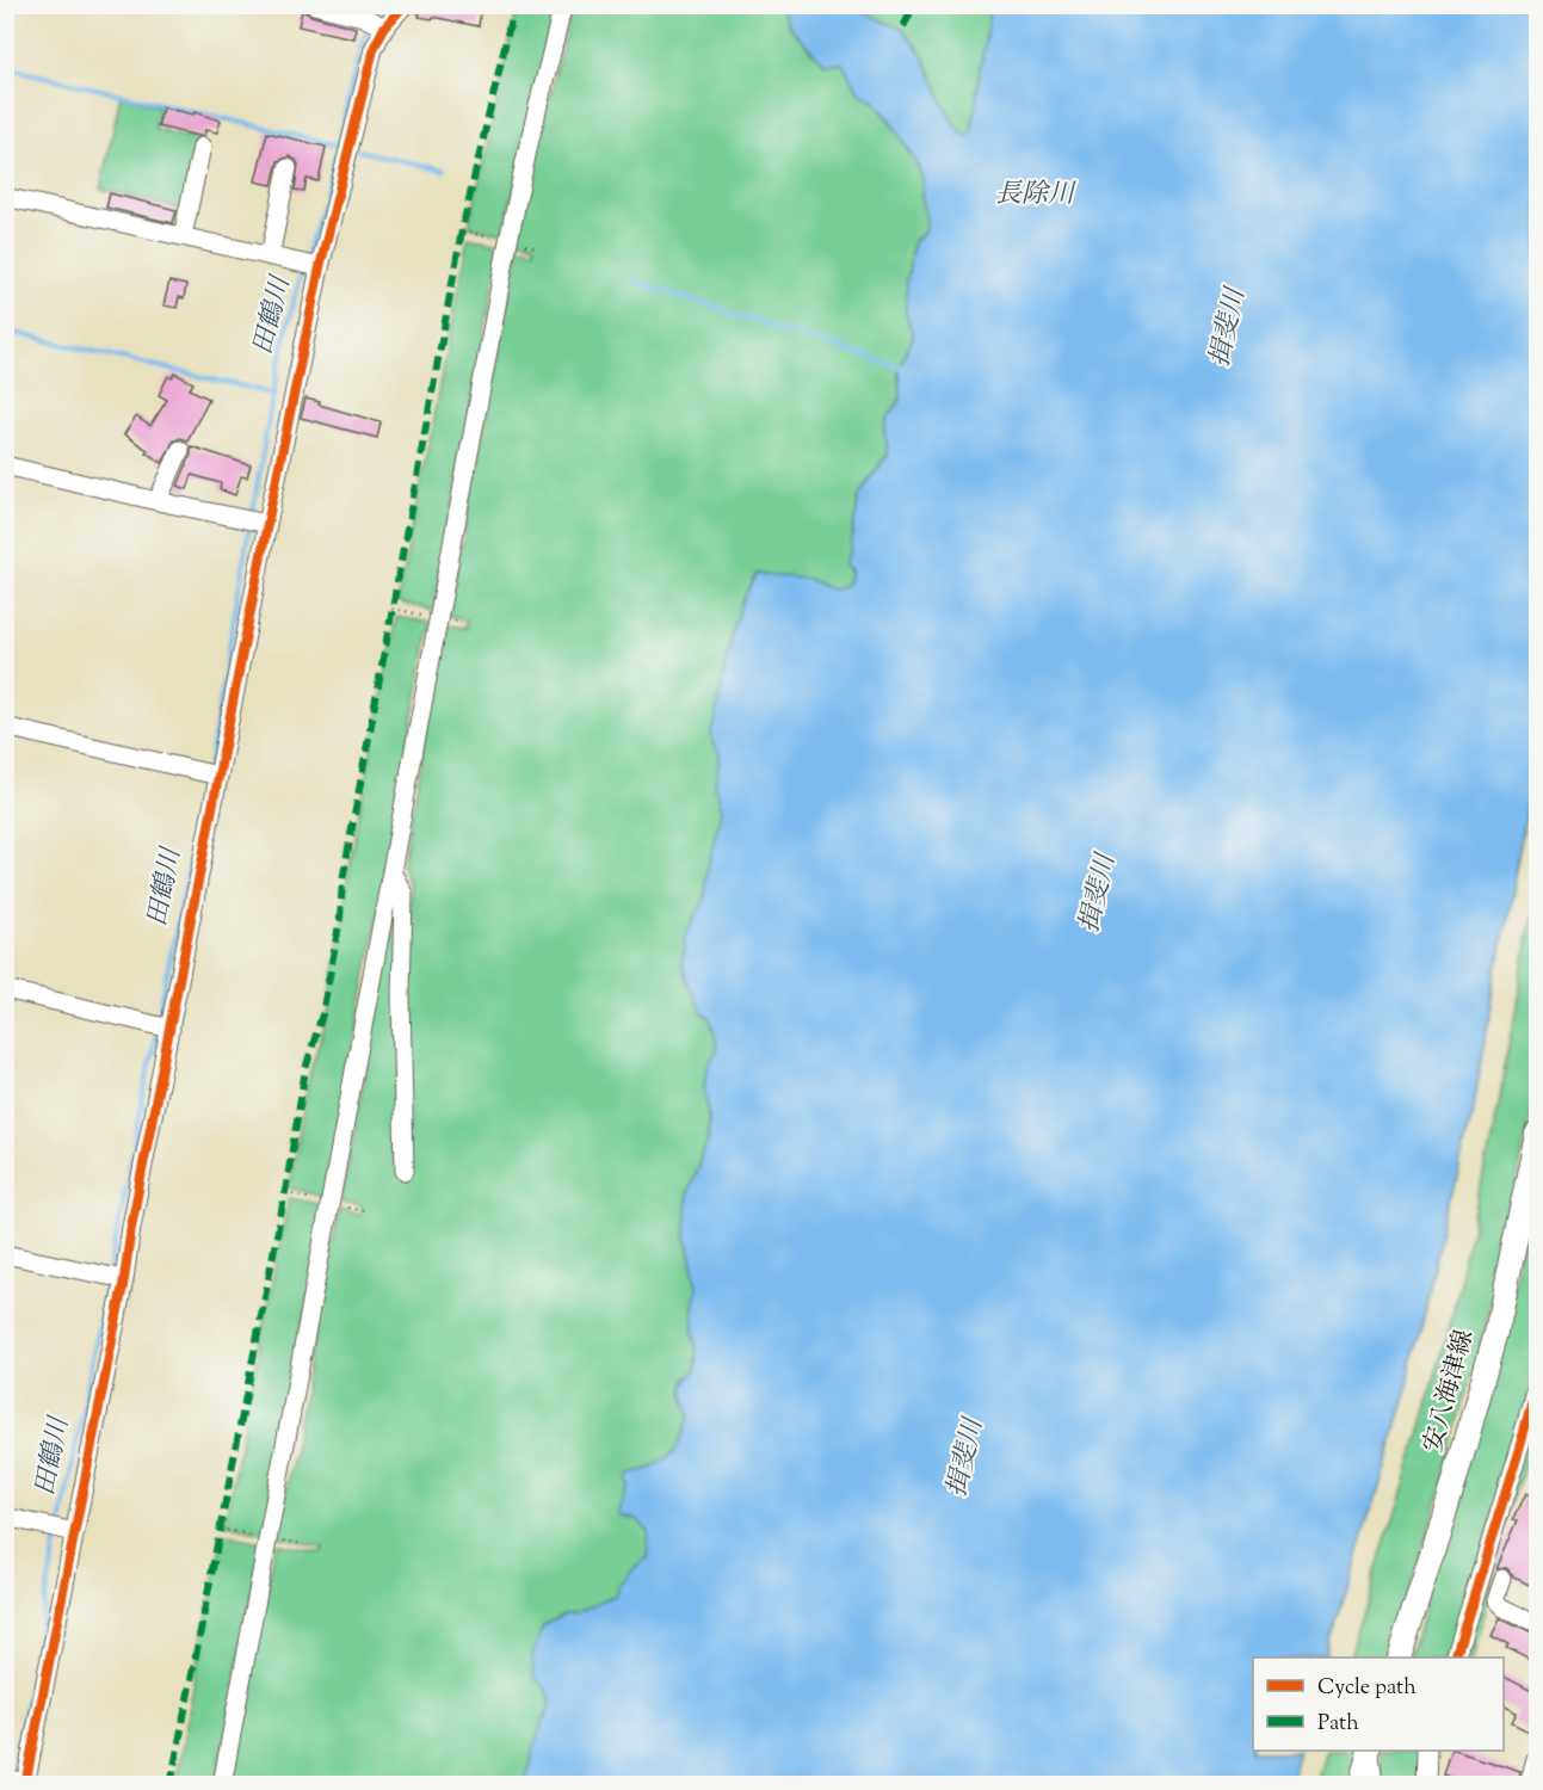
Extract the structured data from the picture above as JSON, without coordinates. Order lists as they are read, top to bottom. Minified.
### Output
{"streets":{"main road":["安八海津線"]},"water":["長除川","田鶴川","揖斐川"],"legend":["Cycle path","Path"]}
